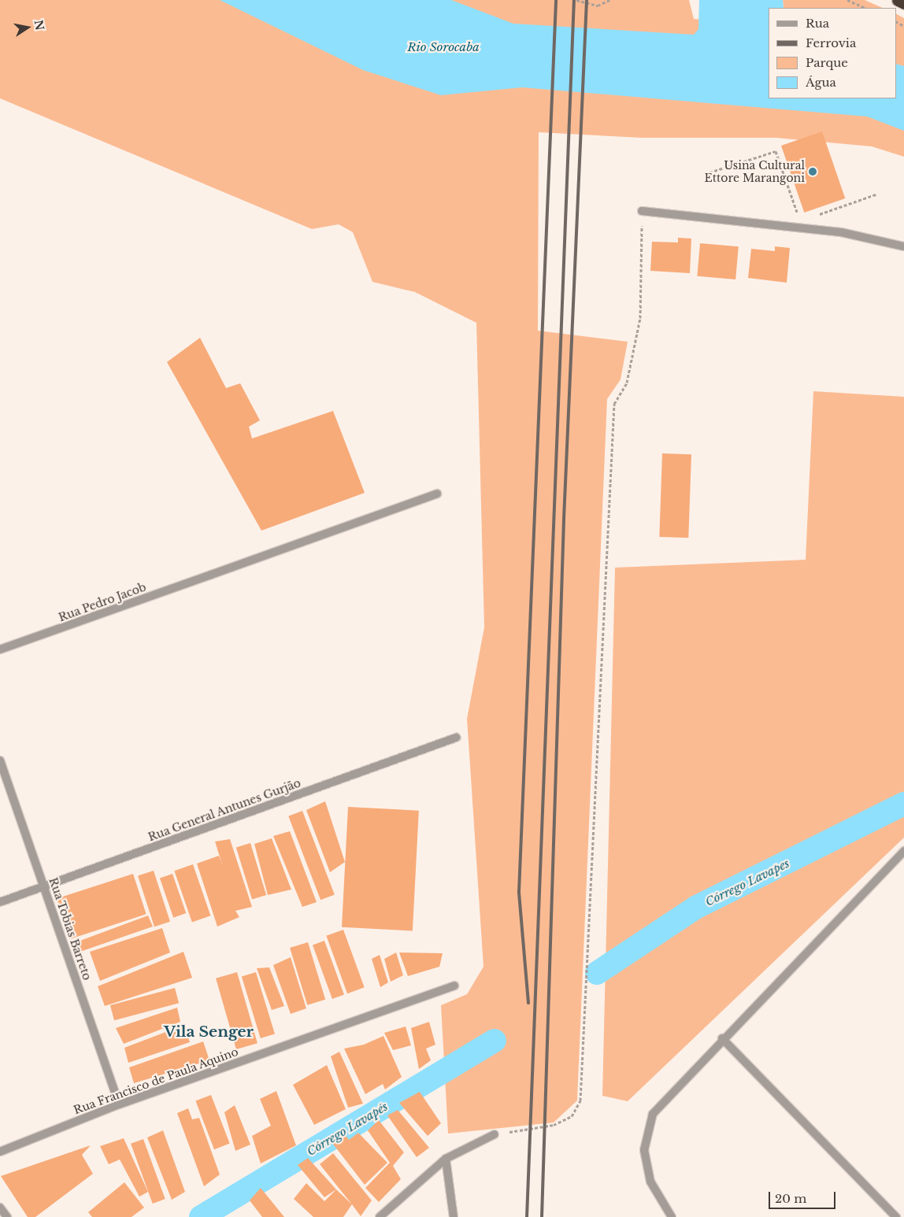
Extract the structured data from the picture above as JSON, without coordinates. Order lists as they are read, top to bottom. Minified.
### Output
{"streets":{"street":["Rua Pedro Jacob","Rua General Antunes Gurjão","Rua Tobias Barreto","Rua Francisco de Paula Aquino"]},"crossings":[["Rua General Antunes Gurjão","Rua Tobias Barreto"],["Rua Tobias Barreto","Rua Francisco de Paula Aquino"]],"districts":["Vila Senger"],"water":["Rio Sorocaba","Córrego Lavapes","Córrego Lavapés"],"places":["Usina Cultural Ettore Marangoni"],"legend":["Rua","Ferrovia","Parque","Água"],"scale_bar":"20 m","north":"right"}
